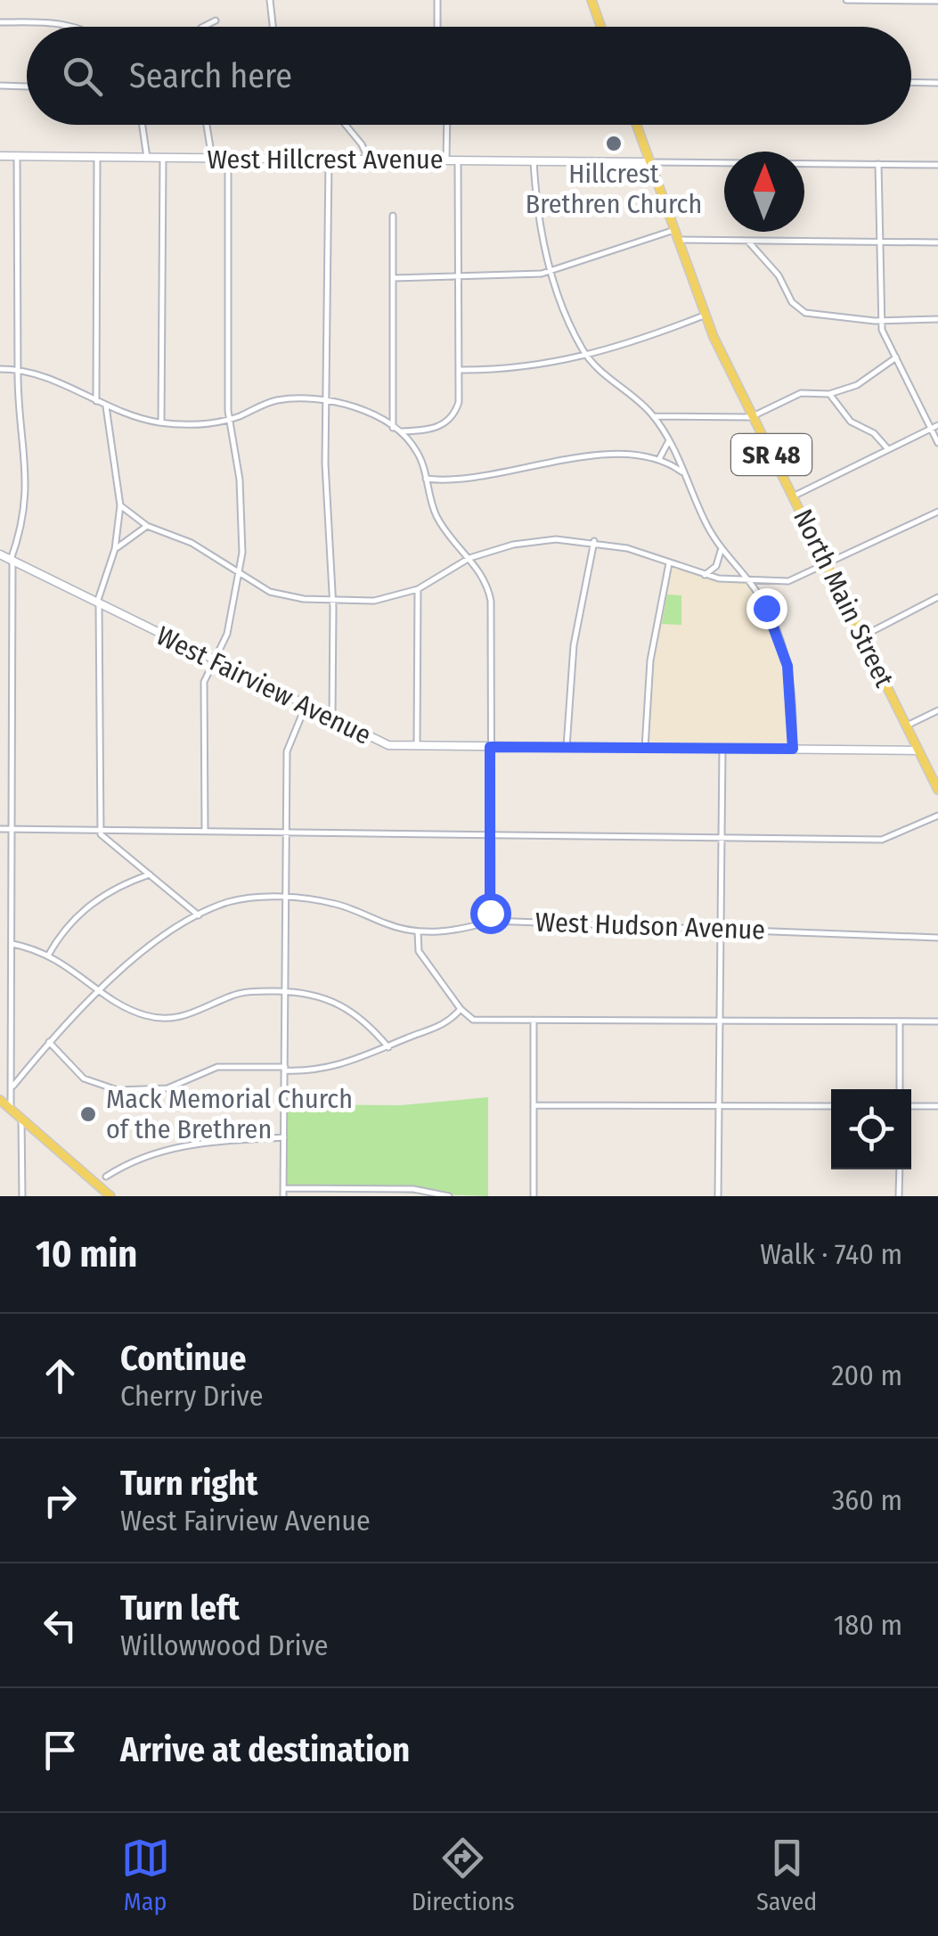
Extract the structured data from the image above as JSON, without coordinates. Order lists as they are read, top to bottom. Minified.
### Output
{"streets":{"main road":["SR 48","North Main Street"],"street":["West Hillcrest Avenue","West Fairview Avenue","West Hudson Avenue"]},"crossings":[["West Hillcrest Avenue","North Main Street"],["North Main Street","West Fairview Avenue"]],"places":["Hillcrest Brethren Church","Mack Memorial Church of the Brethren"],"north":"top","page":{"search":"Search here","heading":["10 min","Walk · 740 m"],"list":[["Continue","Cherry Drive","200 m"],["Turn right","West Fairview Avenue","360 m"],["Turn left","Willowwood Drive","180 m"],"Arrive at destination"],"nav":["Map","Directions","Saved"]}}
